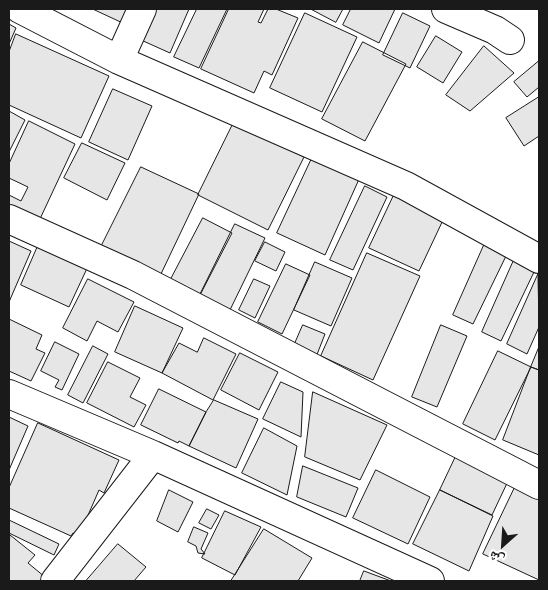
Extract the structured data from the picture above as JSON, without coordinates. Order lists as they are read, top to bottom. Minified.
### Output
{"north":"bottom left"}
